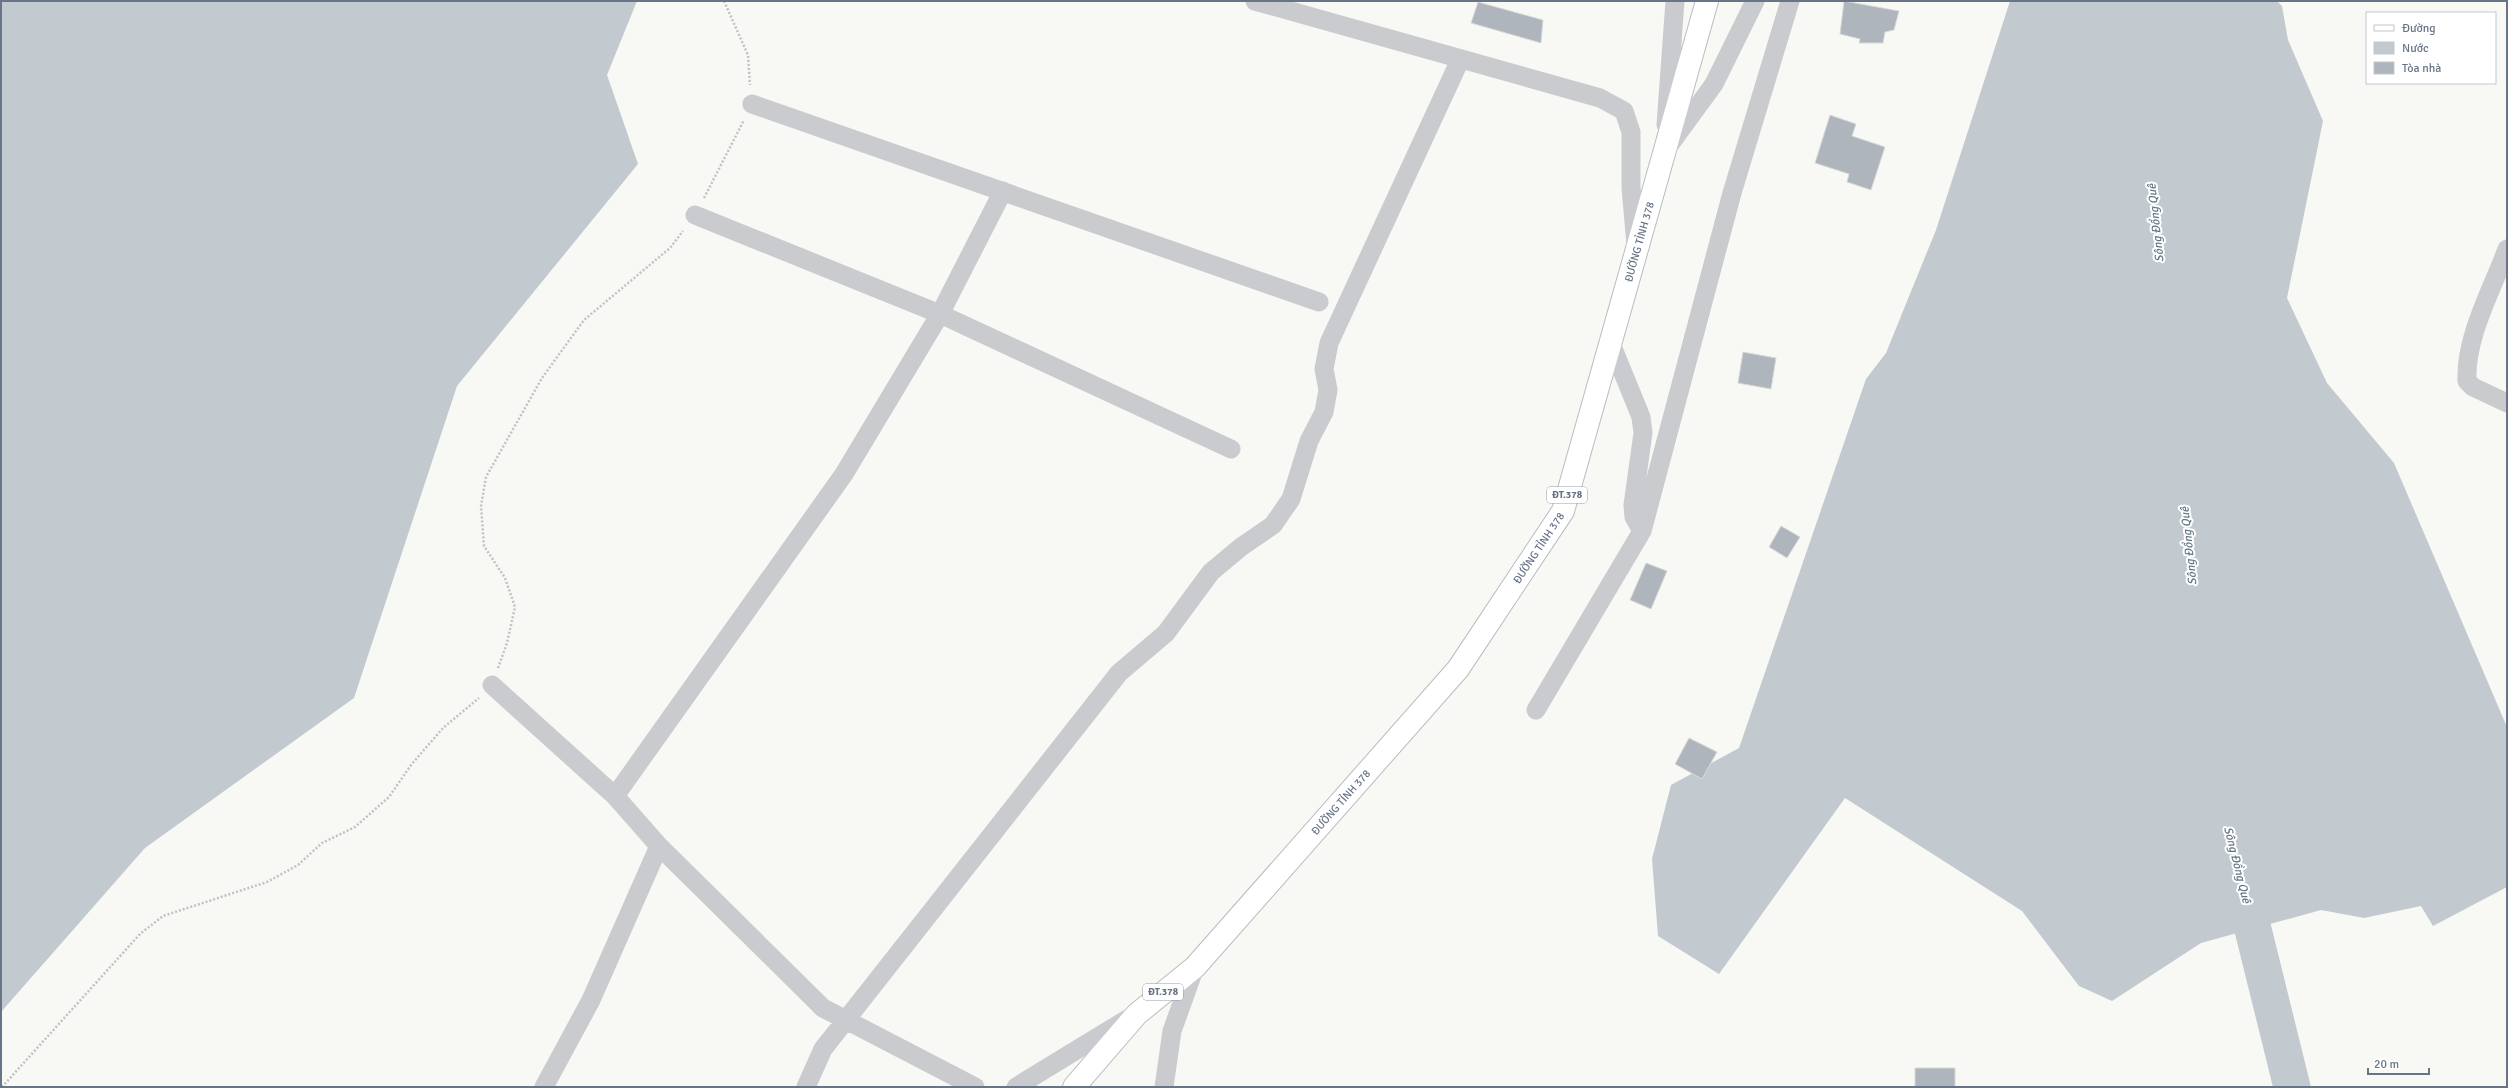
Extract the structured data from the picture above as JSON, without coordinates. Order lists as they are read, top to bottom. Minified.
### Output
{"streets":{"main road":["ĐƯỜNG TỈNH 378","ĐT.378"]},"crossings":[["ĐƯỜNG TỈNH 378","ĐT.378"]],"water":["Sông Đồng Quê"],"legend":["Đường","Nước","Tòa nhà"],"scale_bar":"20 m"}
